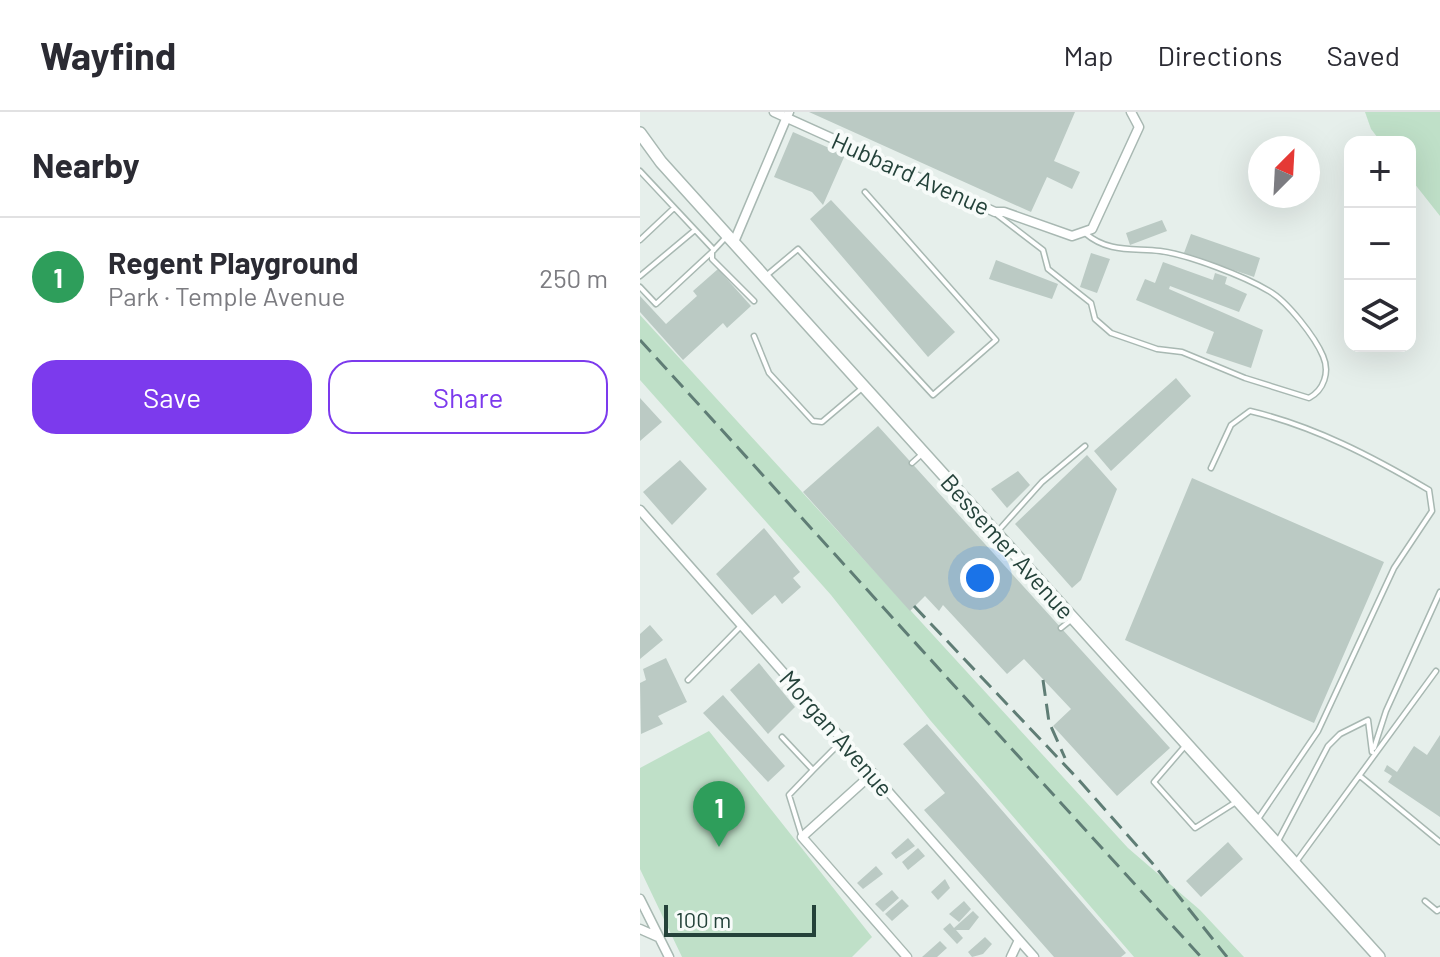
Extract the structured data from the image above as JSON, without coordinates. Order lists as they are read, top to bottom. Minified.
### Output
{"streets":{"street":["Hubbard Avenue","Bessemer Avenue","Morgan Avenue"]},"scale_bar":"100 m","north":"top right","page":{"header":"Wayfind","nav":["Map","Directions","Saved"],"heading":"Nearby","map_buttons":["+","−"],"list":[{"mark":"1","name":"Regent Playground","note":"Park · Temple Avenue","value":"250 m"}],"buttons":["Save","Share"],"pins":"1","scale":"100 m"}}
